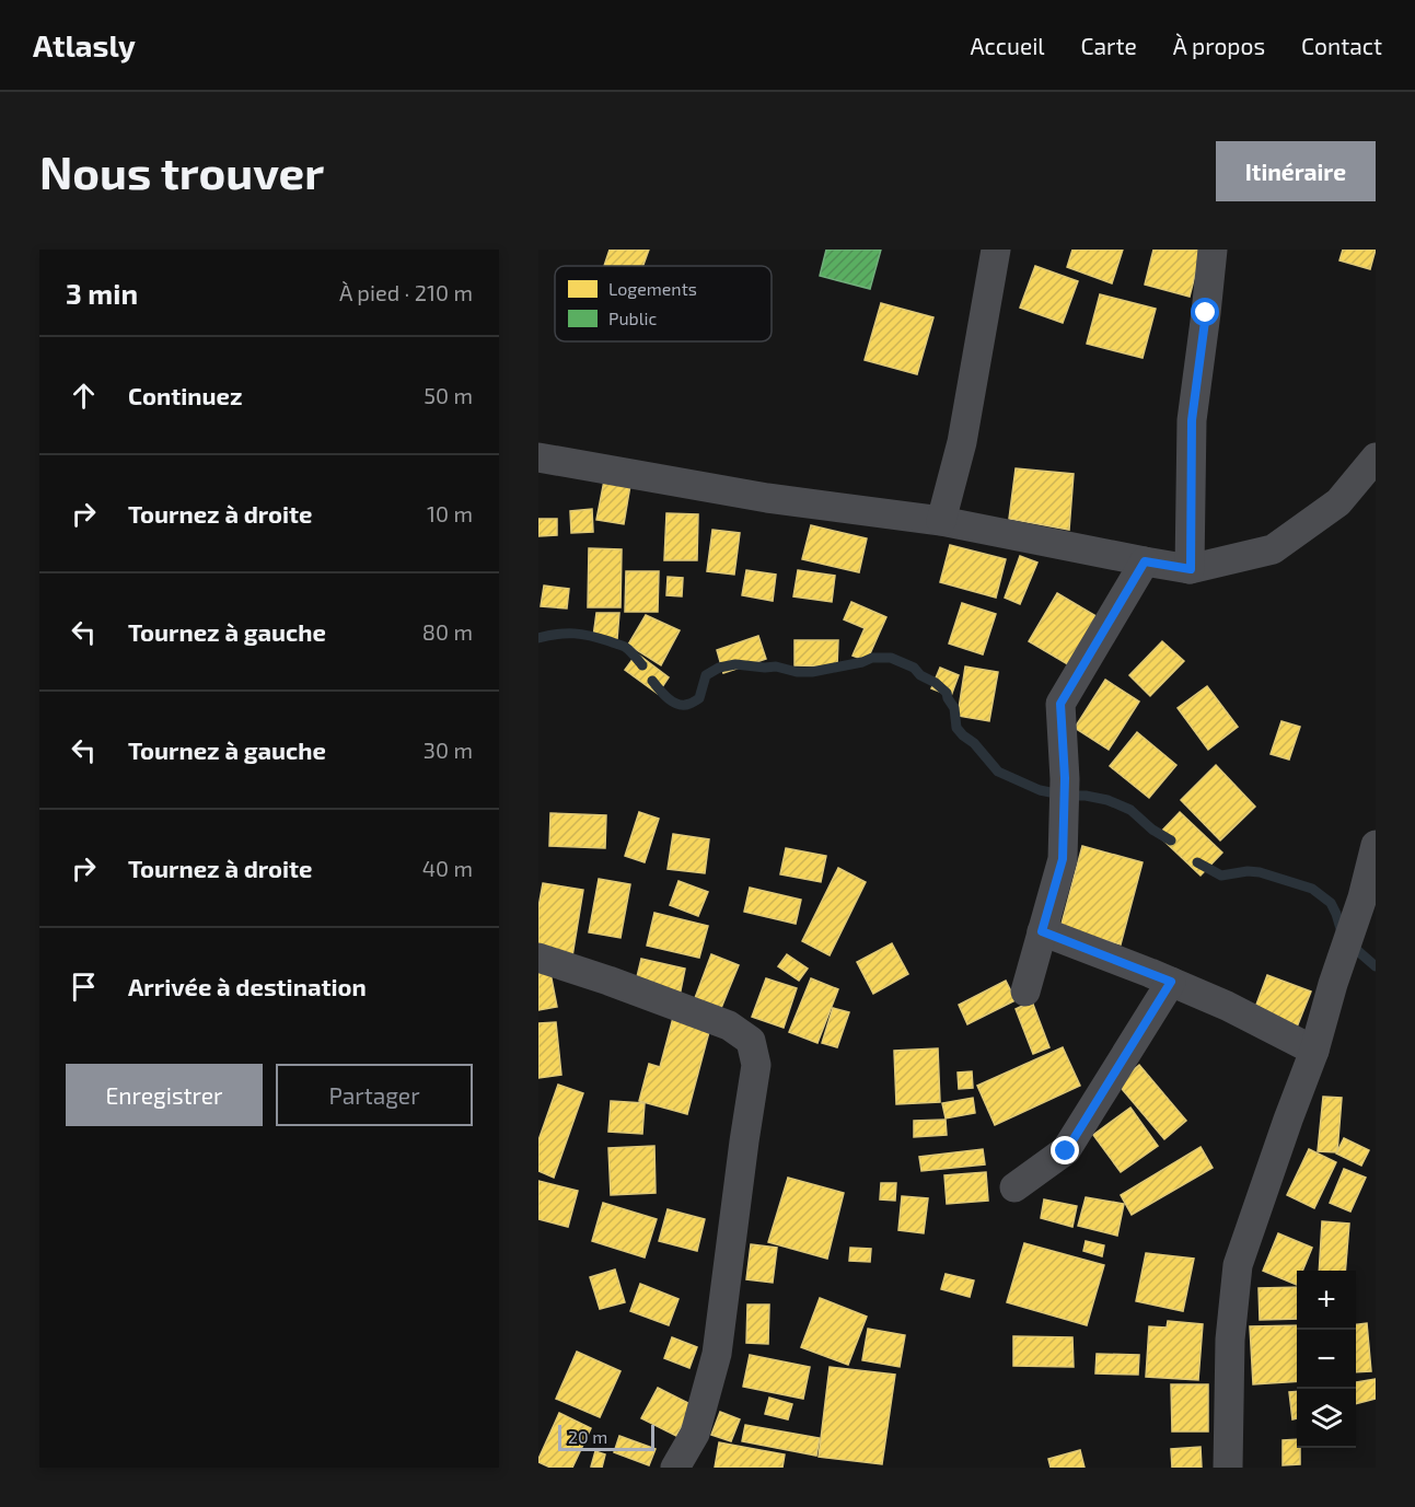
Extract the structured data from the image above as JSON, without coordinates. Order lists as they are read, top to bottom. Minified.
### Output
{"legend":["Logements","Public"],"scale_bar":"20 m","page":{"header":"Atlasly","nav":["Accueil","Carte","À propos","Contact"],"buttons":["Itinéraire",["Enregistrer","Partager"]],"title":"Nous trouver","heading":["3 min","À pied · 210 m"],"list":[["Continuez","50 m"],["Tournez à droite","10 m"],["Tournez à gauche","80 m"],["Tournez à gauche","30 m"],["Tournez à droite","40 m"],"Arrivée à destination"],"map_buttons":["+","−"],"scale":"20 m"}}
